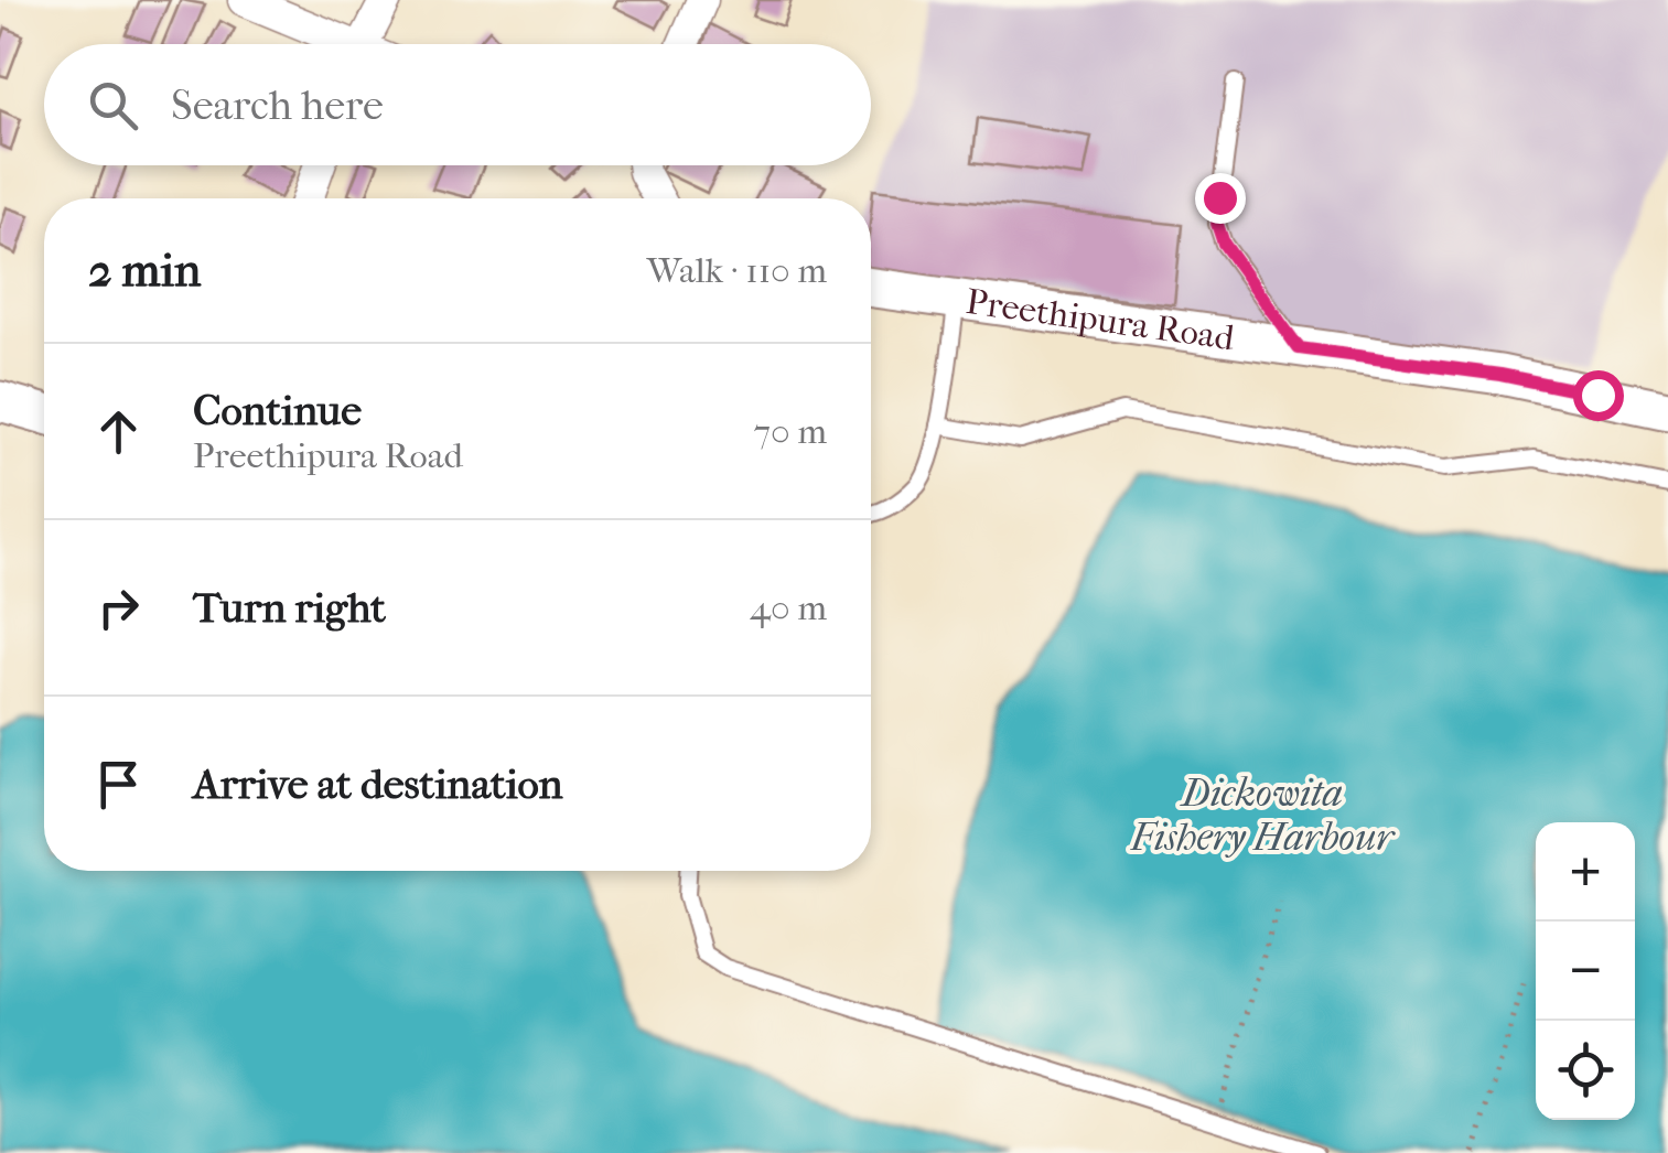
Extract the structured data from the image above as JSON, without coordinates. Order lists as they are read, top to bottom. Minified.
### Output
{"streets":{"street":["Preethipura Road"]},"water":["Dickowita Fishery Harbour"],"page":{"search":"Search here","heading":["2 min","Walk · 110 m"],"list":[["Continue","Preethipura Road","70 m"],["Turn right","40 m"],"Arrive at destination"],"map_buttons":["+","−"]}}
